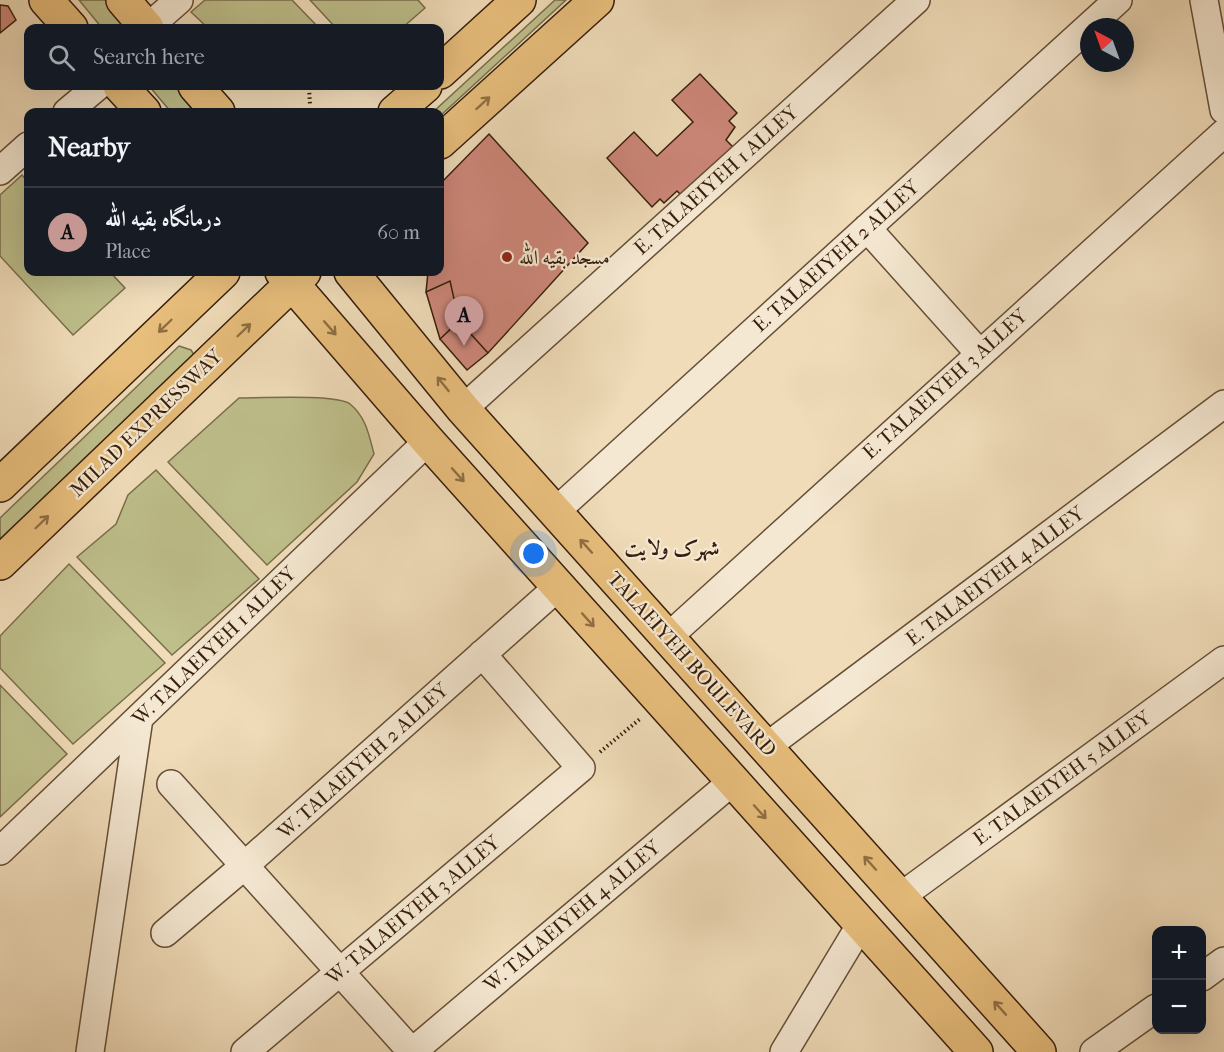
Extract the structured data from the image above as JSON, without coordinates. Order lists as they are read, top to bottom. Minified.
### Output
{"streets":{"main road":["MILAD EXPRESSWAY","TALAEIYEH BOULEVARD"],"street":["E. TALAEIYEH 1 ALLEY","E. TALAEIYEH 2 ALLEY","E. TALAEIYEH 3 ALLEY","E. TALAEIYEH 4 ALLEY","W. TALAEIYEH 1 ALLEY","W. TALAEIYEH 2 ALLEY","E. TALAEIYEH 5 ALLEY","W. TALAEIYEH 3 ALLEY","W. TALAEIYEH 4 ALLEY"]},"crossings":[["E. TALAEIYEH 1 ALLEY","TALAEIYEH BOULEVARD"],["E. TALAEIYEH 2 ALLEY","TALAEIYEH BOULEVARD"],["E. TALAEIYEH 3 ALLEY","TALAEIYEH BOULEVARD"],["E. TALAEIYEH 4 ALLEY","TALAEIYEH BOULEVARD"],["TALAEIYEH BOULEVARD","E. TALAEIYEH 5 ALLEY"]],"districts":["شهرک ولایت"],"places":["مسجد بقیه الله"],"north":"top left","page":{"search":"Search here","heading":"Nearby","list":[{"mark":"A","name":"درمانگاه بقیه الله","note":"Place","value":"60 m"}],"pins":"A","map_buttons":["+","−"]}}
